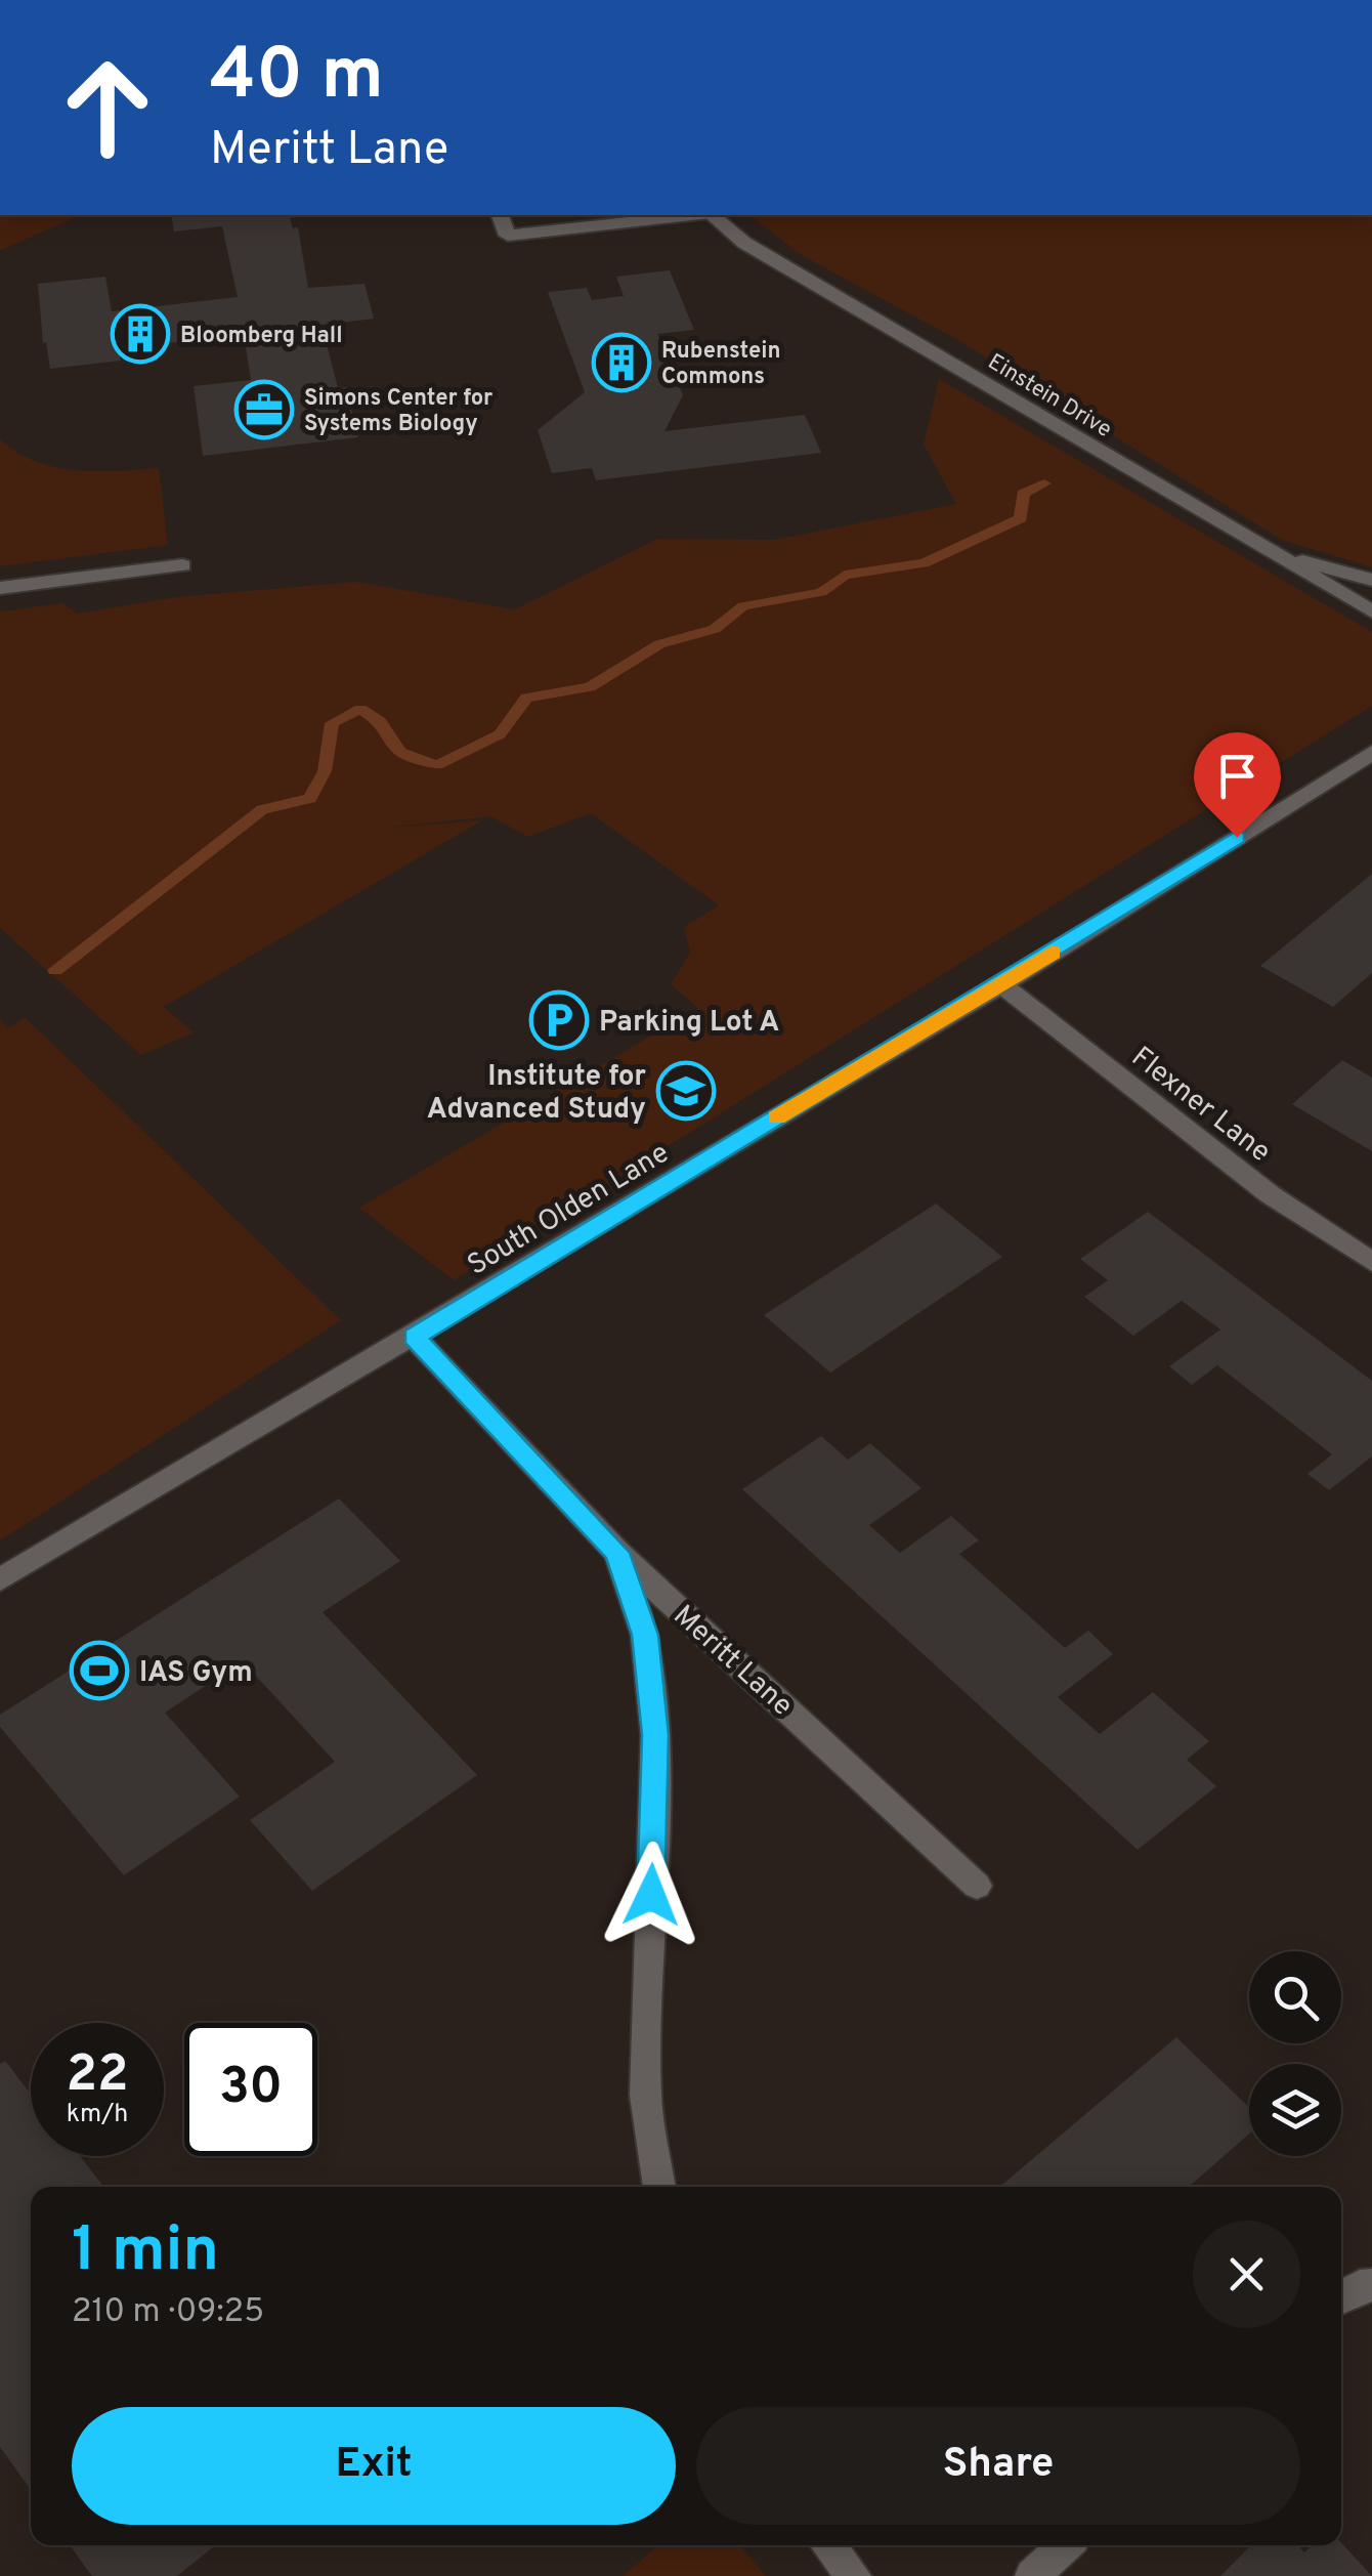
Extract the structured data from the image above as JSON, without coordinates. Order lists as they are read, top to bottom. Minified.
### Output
{"streets":{"street":["Einstein Drive","Flexner Lane","South Olden Lane","Meritt Lane"]},"crossings":[["Flexner Lane","South Olden Lane"],["South Olden Lane","Meritt Lane"]],"places":{"building":["Bloomberg Hall","Rubenstein Commons"],"office":["Simons Center for Systems Biology"],"parking":["Parking Lot A"],"school or university":["Institute for Advanced Study"],"sports":["IAS Gym"]},"page":{"turn":["40 m","Meritt Lane"],"speed":"22 km/h","limit":"30","heading":["1 min","210 m · 09:25"],"buttons":["Exit","Share"]}}
